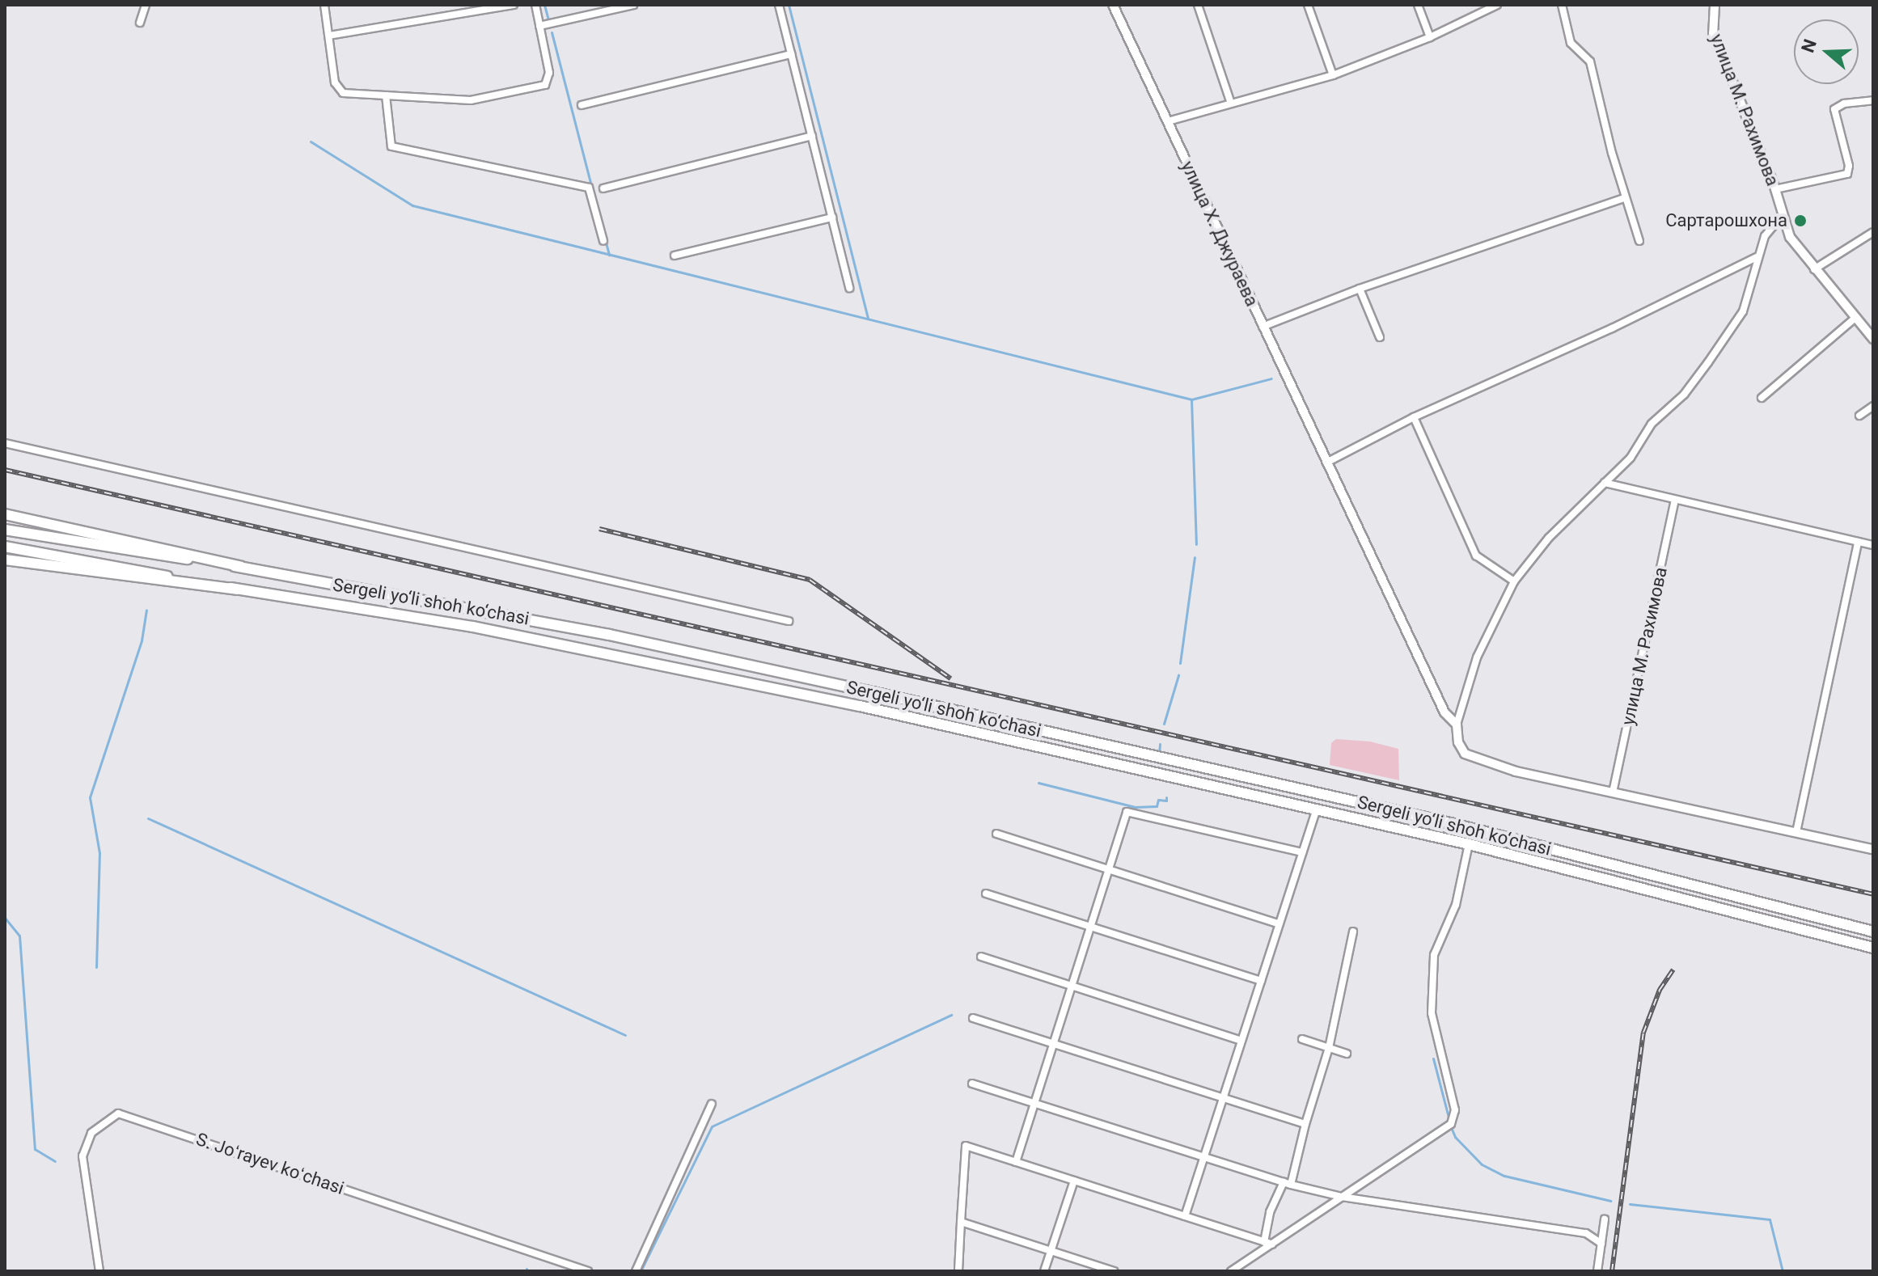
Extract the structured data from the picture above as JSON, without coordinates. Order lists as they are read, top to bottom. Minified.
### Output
{"streets":{"main road":["Sergeli yo‘li shoh ko‘chasi"],"street":["улица М. Рахимова","улица Х. Джураева","S. Joʻrayev koʻchasi"]},"crossings":[["улица М. Рахимова","улица Х. Джураева"]],"places":["Сартарошхона"],"north":"left"}
